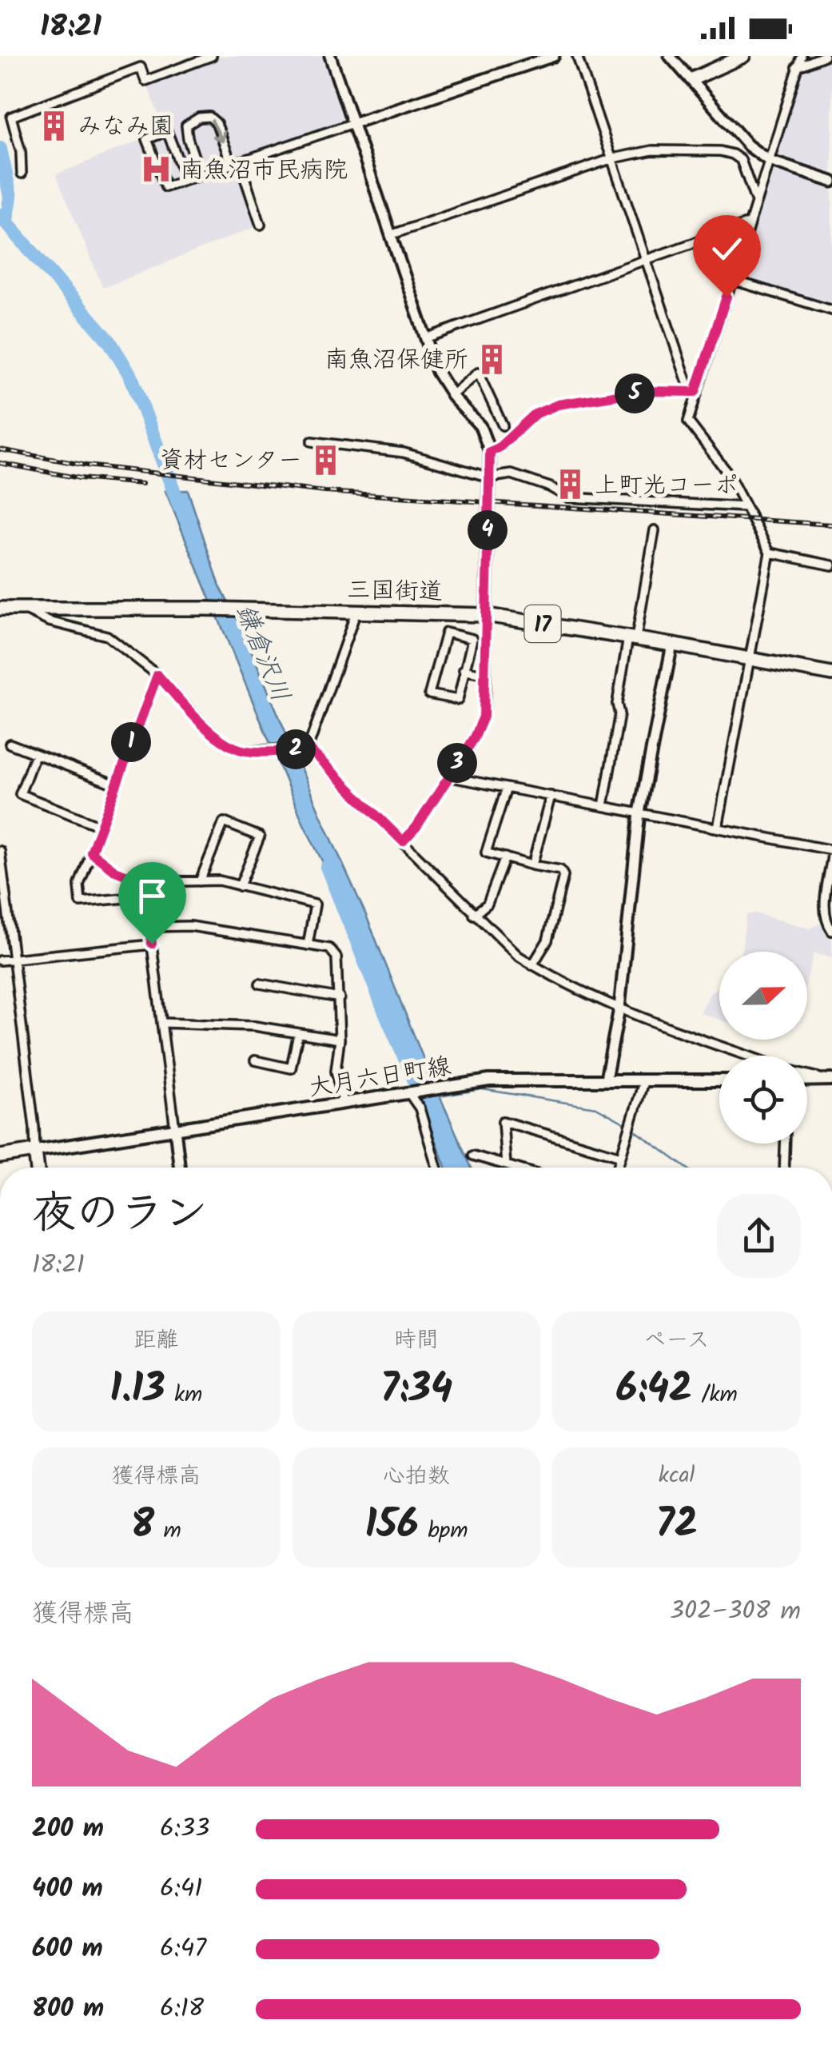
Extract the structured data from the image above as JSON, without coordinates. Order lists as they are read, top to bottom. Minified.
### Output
{"streets":{"highway":["三国街道","17"],"main road":["大月六日町線"]},"water":["鎌倉沢川"],"places":{"building":["みなみ園","南魚沼保健所","資材センター","上町光コーポ"],"hospital":["南魚沼市民病院"]},"north":"right","page":{"status":"18:21","pins":["5","4","1","2","3"],"heading":["夜のラン","18:21"],"stats":[["距離","1.13 km"],["時間","7:34"],["ペース","6:42 /km"],["獲得標高","8 m"],["心拍数","156 bpm"],["kcal","72"]],"chart":["獲得標高","302–308 m"],"list":[{"name":"200 m","note":"6:33"},{"name":"400 m","note":"6:41"},{"name":"600 m","note":"6:47"},{"name":"800 m","note":"6:18"}]}}
